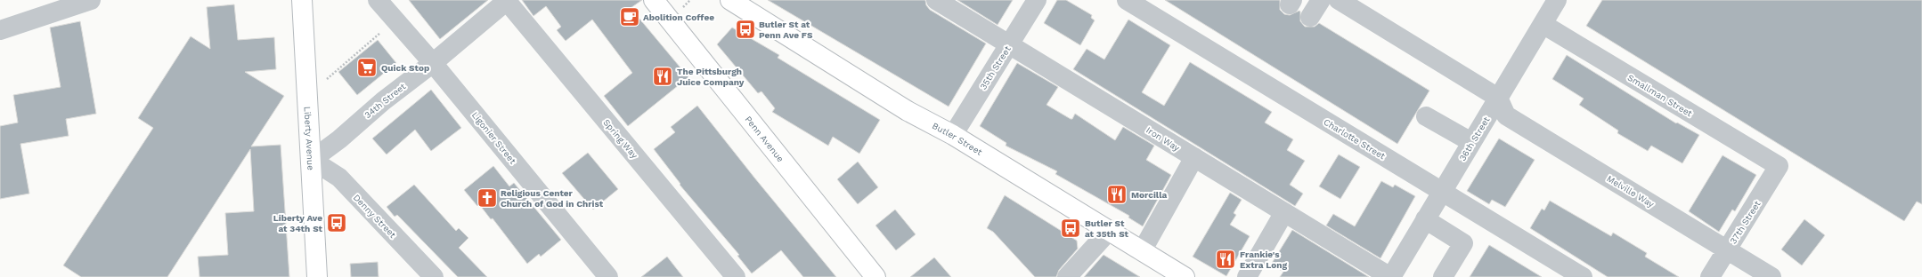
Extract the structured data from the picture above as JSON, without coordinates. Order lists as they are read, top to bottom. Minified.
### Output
{"streets":{"main road":["Liberty Avenue","Penn Avenue","Butler Street"],"street":["35th Street","Smallman Street","34th Street","Ligonier Street","Spring Way","Iron Way","Charlotte Street","36th Street","Melville Way","Denny Street","37th Street"]},"crossings":[["35th Street","Butler Street"],["35th Street","Iron Way"],["Smallman Street","36th Street"],["Smallman Street","37th Street"],["34th Street","Ligonier Street"],["34th Street","Liberty Avenue"],["34th Street","Spring Way"],["34th Street","Denny Street"],["Liberty Avenue","Denny Street"],["Iron Way","36th Street"],["Charlotte Street","36th Street"],["36th Street","Melville Way"],["Melville Way","37th Street"]],"places":{"cafe":["Abolition Coffee"],"bus stop":["Butler St at Penn Ave FS","Liberty Ave at 34th St","Butler St at 35th St"],"supermarket":["Quick Stop"],"restaurant":["The Pittsburgh Juice Company","Morcilla","Frankie's Extra Long"],"church":["Religious Center Church of God in Christ"]}}
